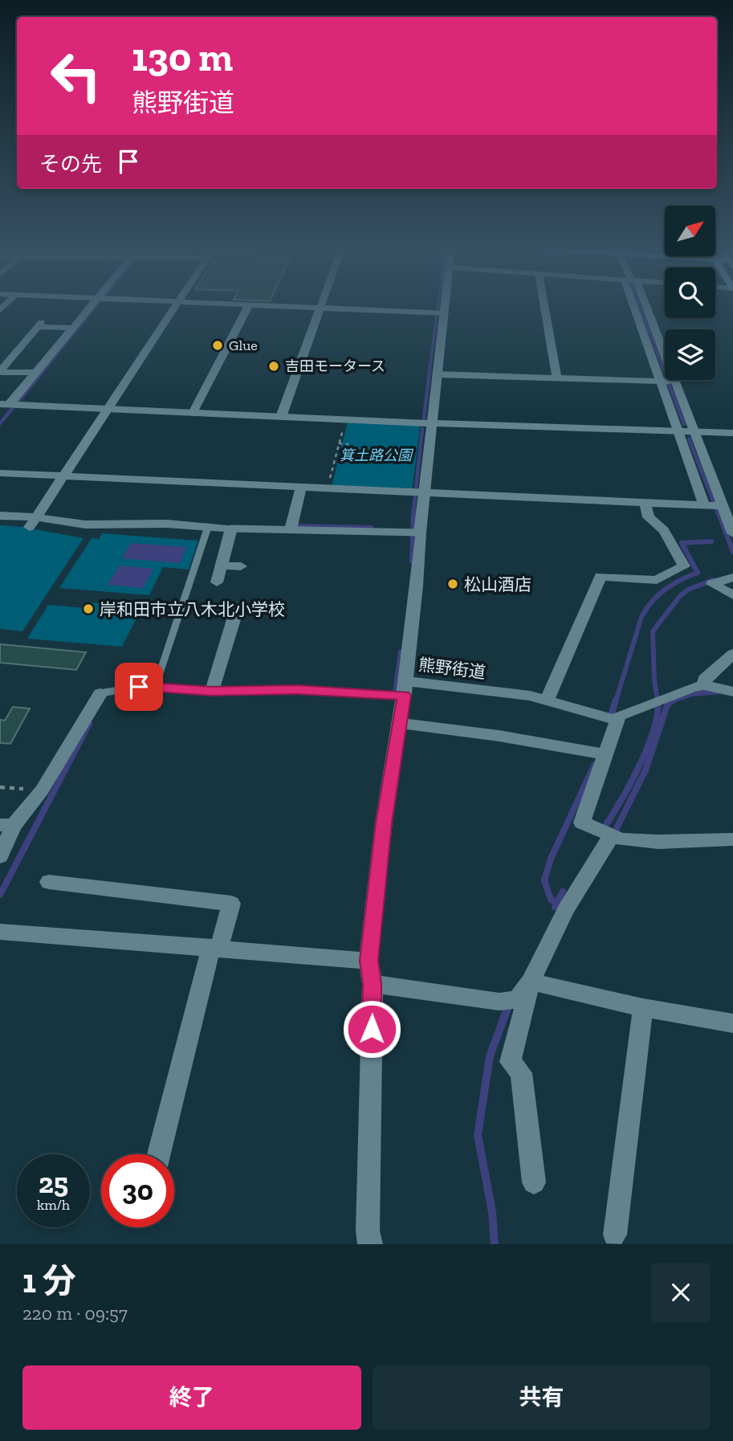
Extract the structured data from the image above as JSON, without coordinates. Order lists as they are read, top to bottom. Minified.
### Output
{"streets":{"street":["熊野街道"]},"parks":["箕土路公園"],"places":["Glue","吉田モータース","松山酒店","岸和田市立八木北小学校"],"north":"top right","page":{"turn":["130 m","熊野街道"],"then":"その先","speed":"25 km/h","limit":"30","heading":["1 分","220 m · 09:57"],"buttons":["終了","共有"]}}
